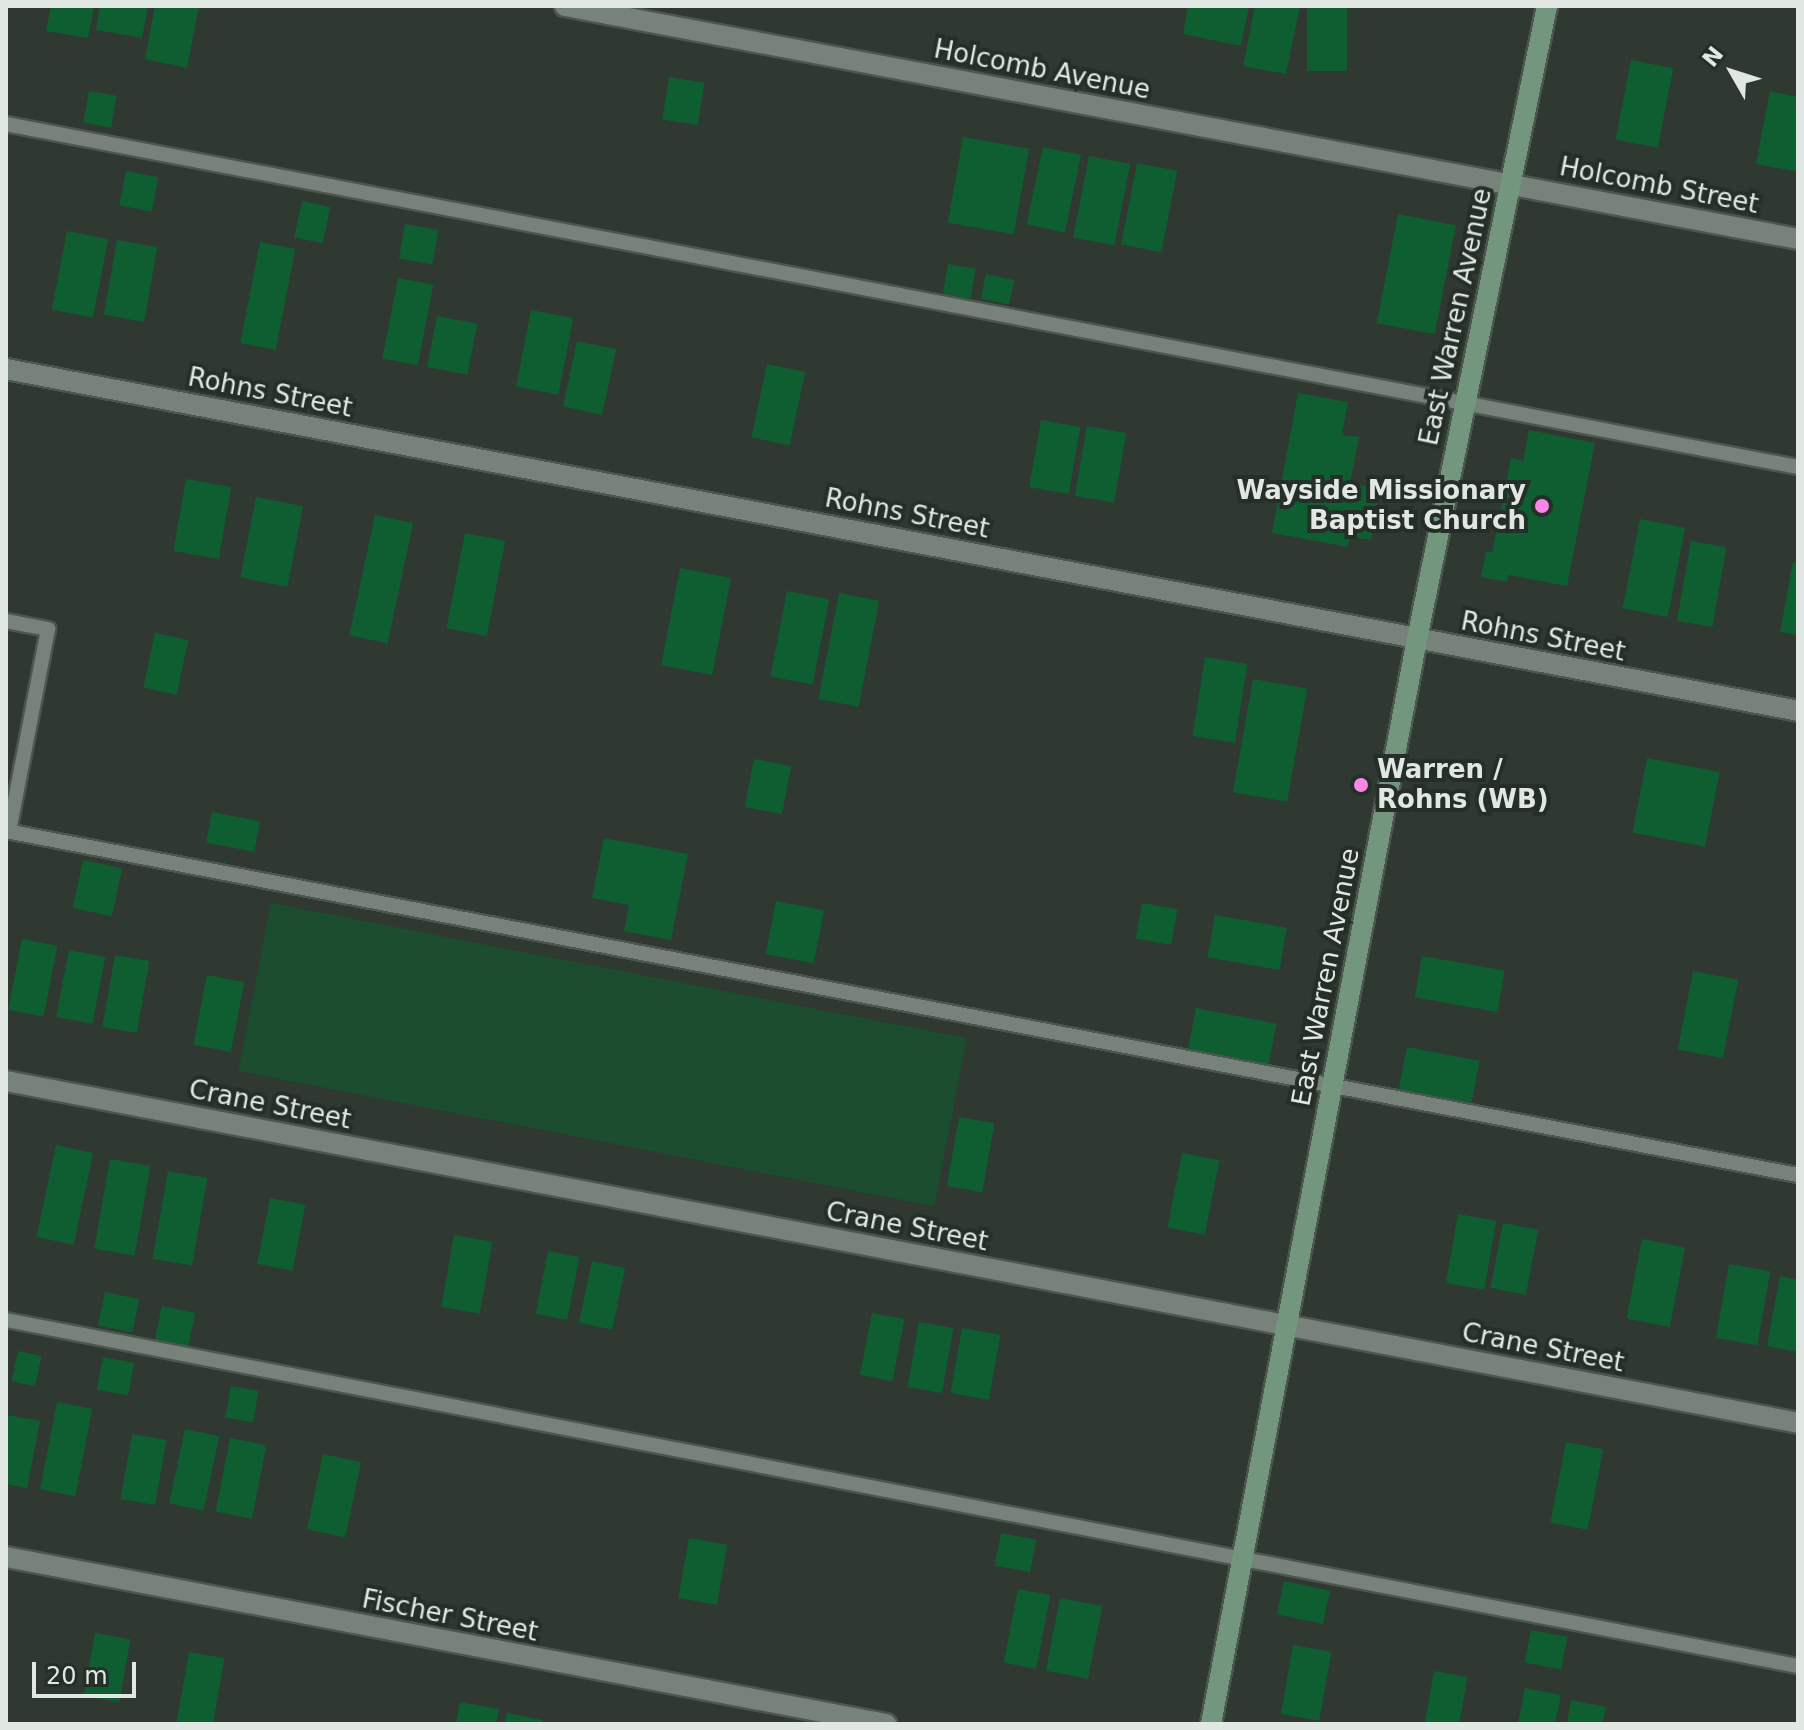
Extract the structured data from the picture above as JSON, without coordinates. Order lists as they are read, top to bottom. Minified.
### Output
{"streets":{"main road":["East Warren Avenue"],"street":["Holcomb Avenue","Holcomb Street","Rohns Street","Crane Street","Fischer Street"]},"crossings":[["Holcomb Avenue","Holcomb Street"],["Holcomb Avenue","East Warren Avenue"],["Holcomb Street","East Warren Avenue"],["East Warren Avenue","Rohns Street"],["East Warren Avenue","Crane Street"]],"places":["Wayside Missionary Baptist Church","Warren / Rohns (WB)"],"scale_bar":"20 m","north":"top left"}
